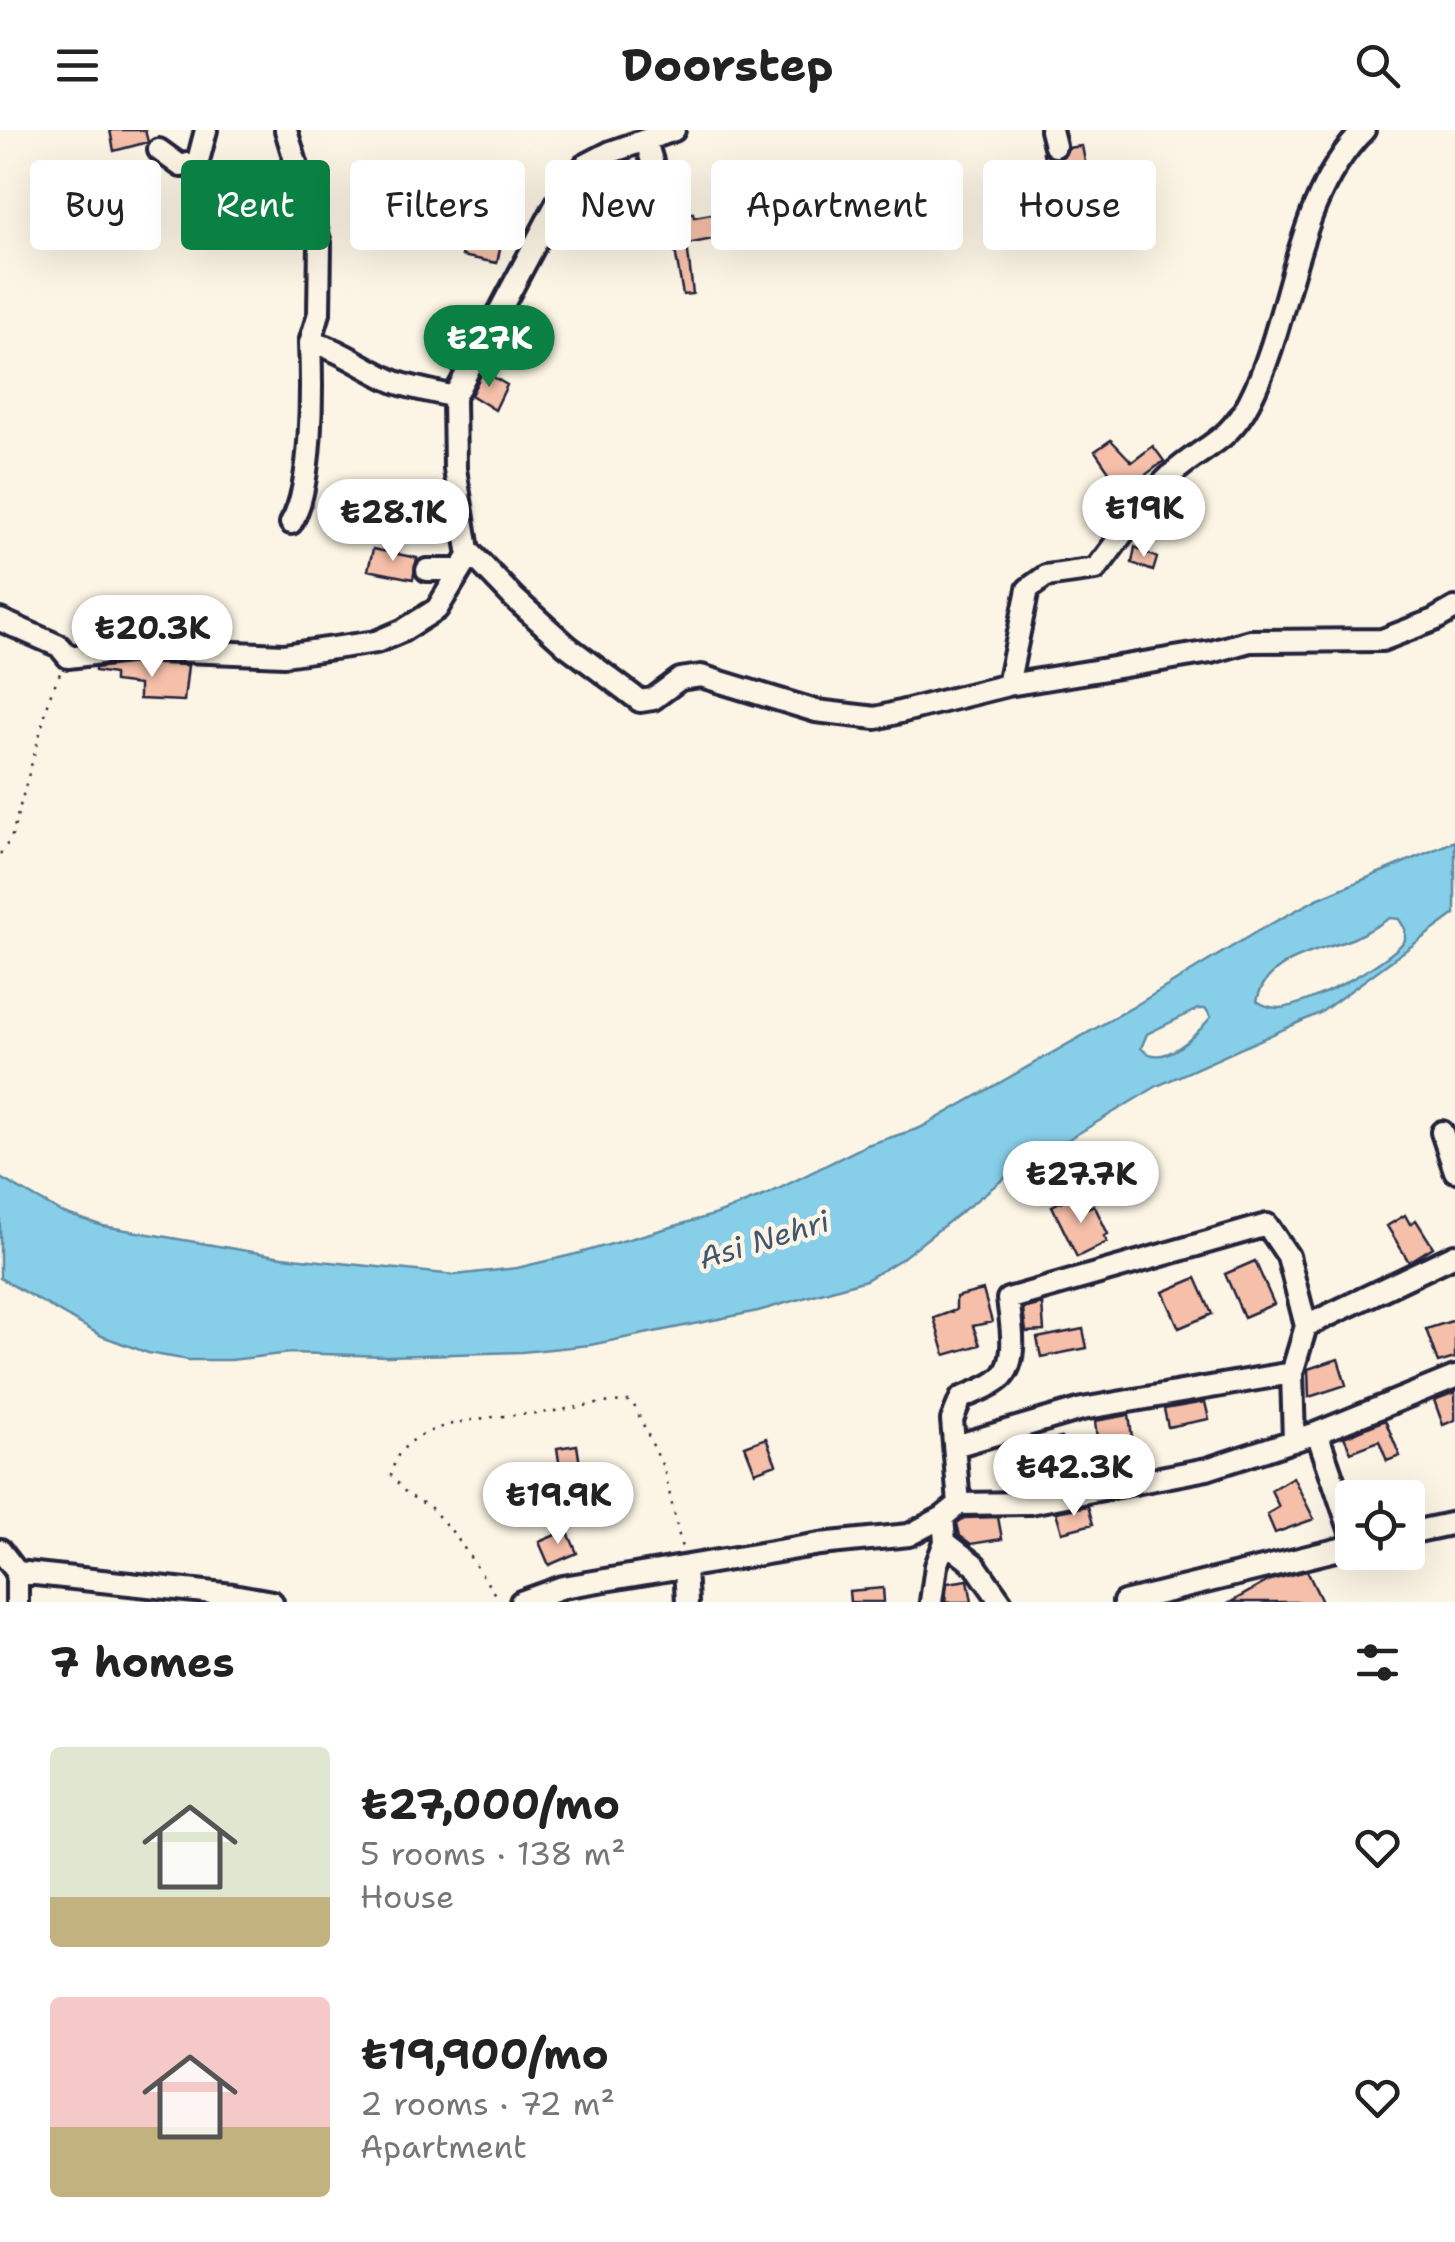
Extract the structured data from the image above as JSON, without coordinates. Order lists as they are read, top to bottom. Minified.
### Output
{"water":["Asi Nehri"],"page":{"header":"Doorstep","chip":["Buy","Rent","Filters","New","Apartment","House"],"price":["₺27K","₺19K","₺28.1K","₺20.3K","₺27.7K","₺42.3K","₺19.9K"],"heading":"7 homes","list":[{"name":"₺27,000/mo","note":"5 rooms · 138 m² · House"},{"name":"₺19,900/mo","note":"2 rooms · 72 m² · Apartment"}]}}
